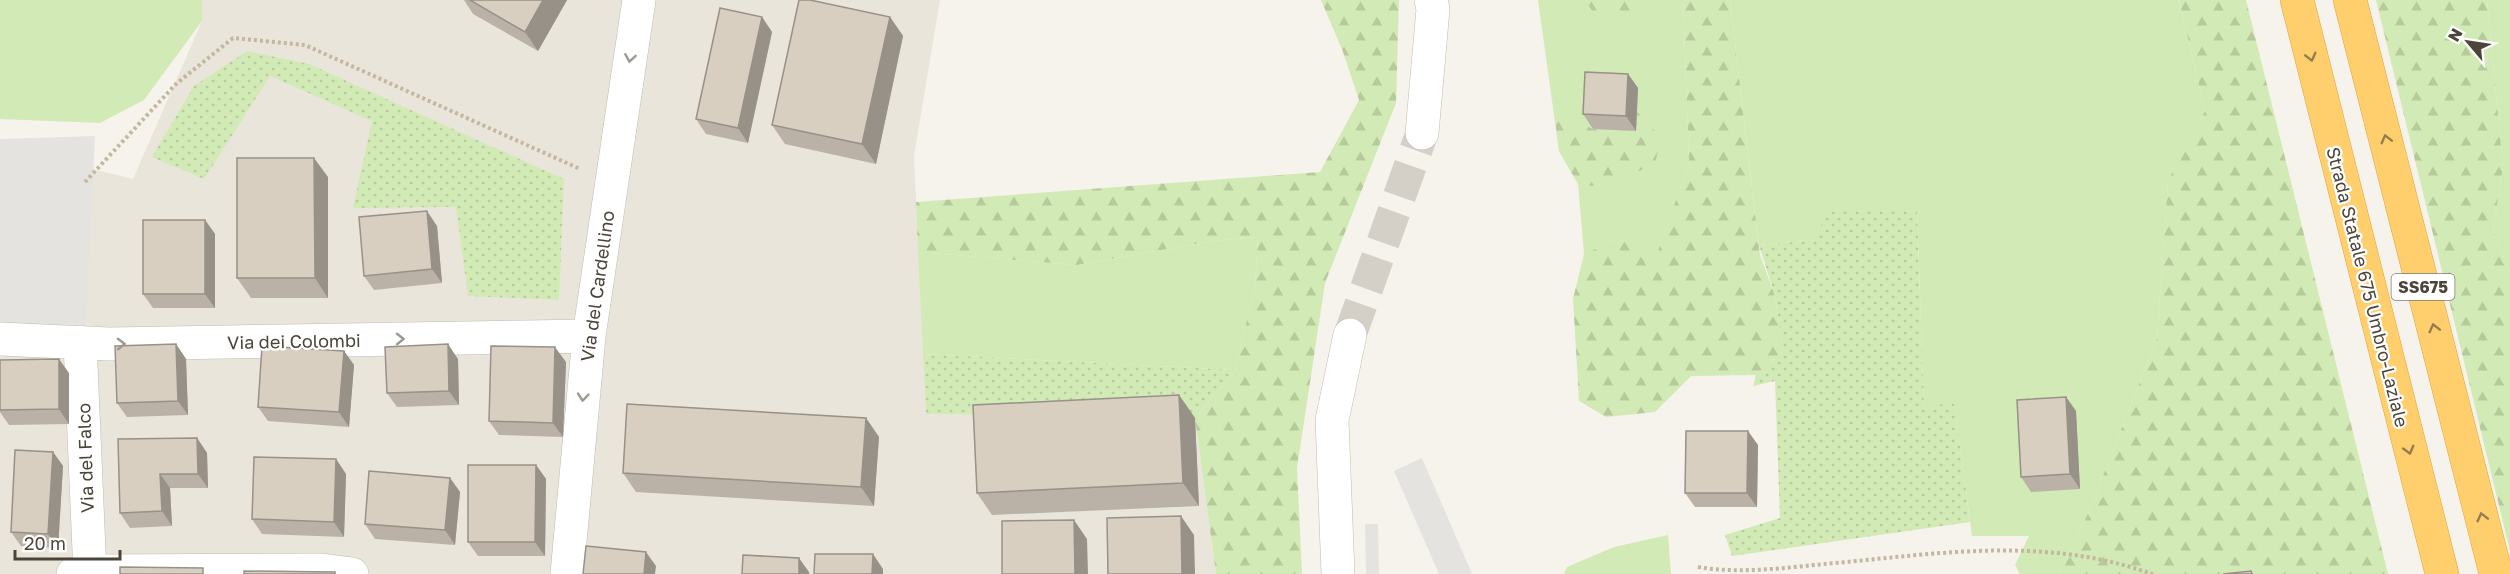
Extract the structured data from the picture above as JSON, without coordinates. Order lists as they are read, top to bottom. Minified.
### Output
{"streets":{"highway":["Strada Statale 675 Umbro-Laziale","SS675"],"street":["Via del Cardellino","Via dei Colombi","Via del Falco"]},"crossings":[["Via del Cardellino","Via dei Colombi"],["Via dei Colombi","Via del Falco"]],"one_way":["Via del Cardellino"],"scale_bar":"20 m","north":"top left"}
